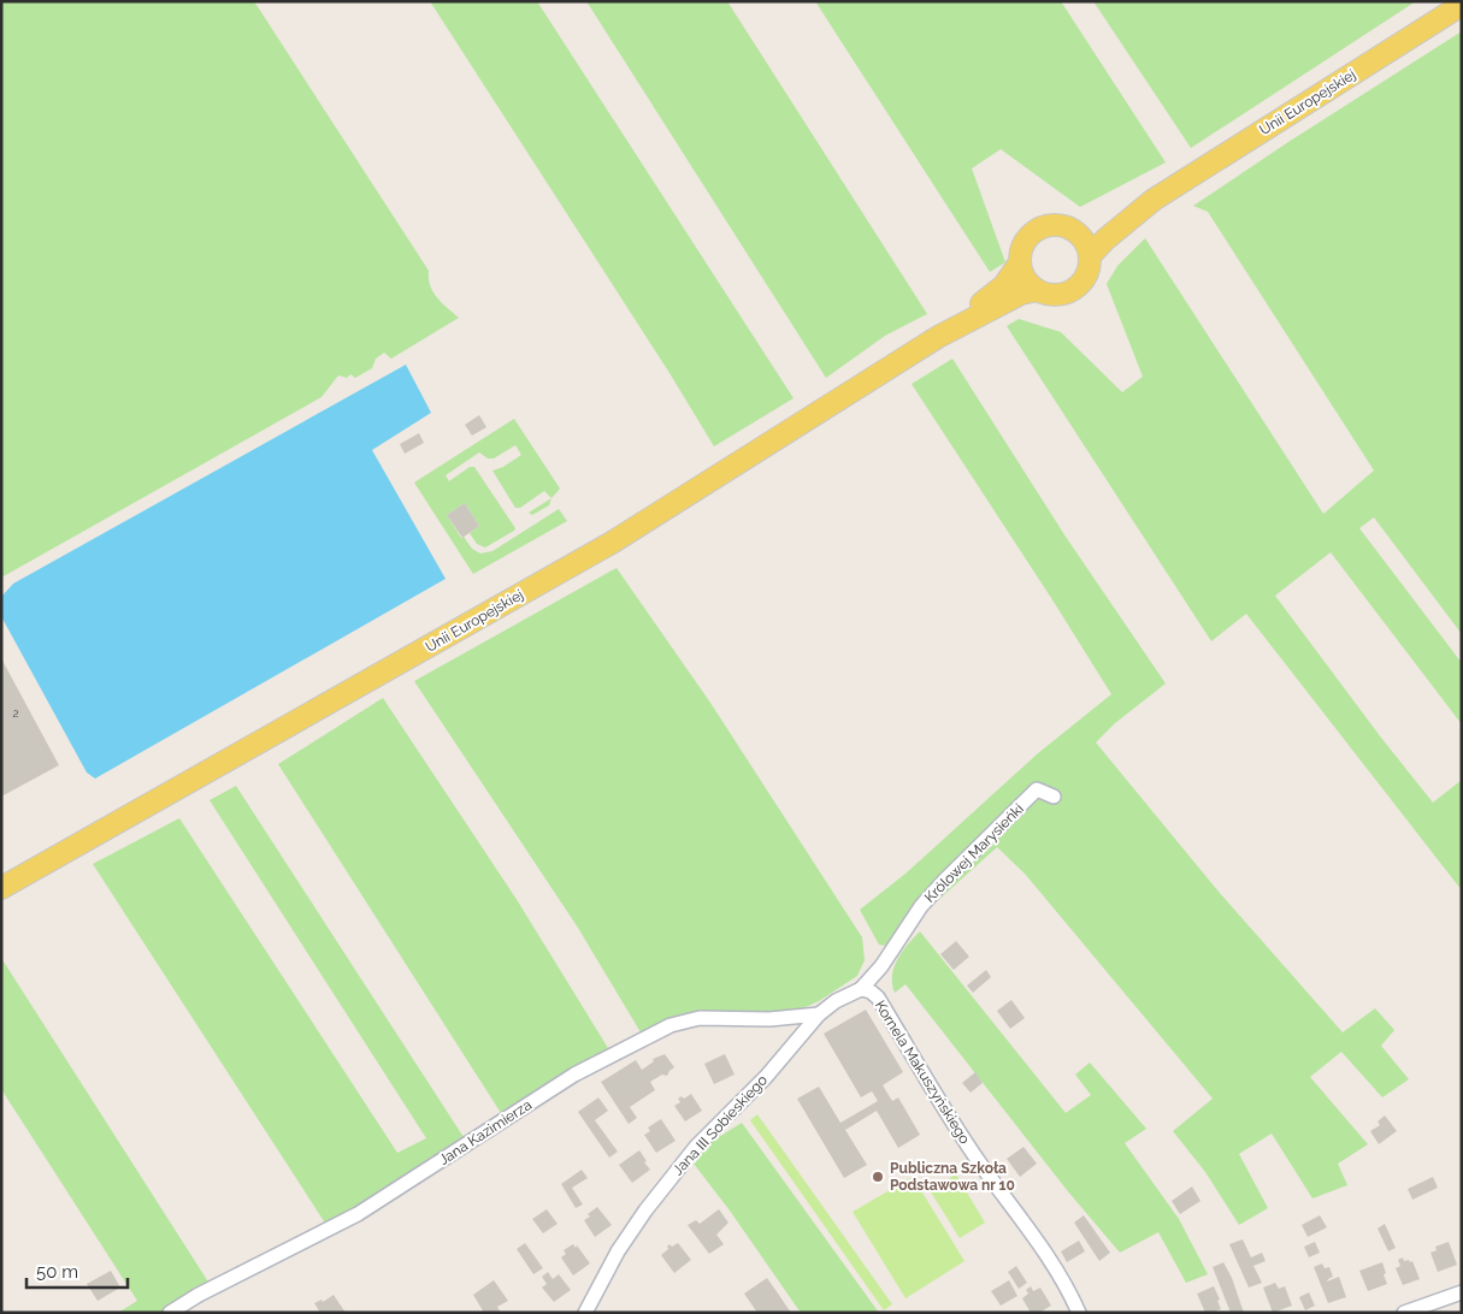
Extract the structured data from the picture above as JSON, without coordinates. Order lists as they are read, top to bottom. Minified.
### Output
{"streets":{"main road":["Unii Europejskiej"],"street":["Królowej Marysieńki","Kornela Makuszyńskiego","Jana III Sobieskiego","Jana Kazimierza"]},"crossings":[["Królowej Marysieńki","Kornela Makuszyńskiego"],["Królowej Marysieńki","Jana III Sobieskiego"],["Kornela Makuszyńskiego","Jana III Sobieskiego"],["Jana III Sobieskiego","Jana Kazimierza"]],"places":["Publiczna Szkoła Podstawowa nr 10"],"house_numbers":["2"],"scale_bar":"50 m"}
